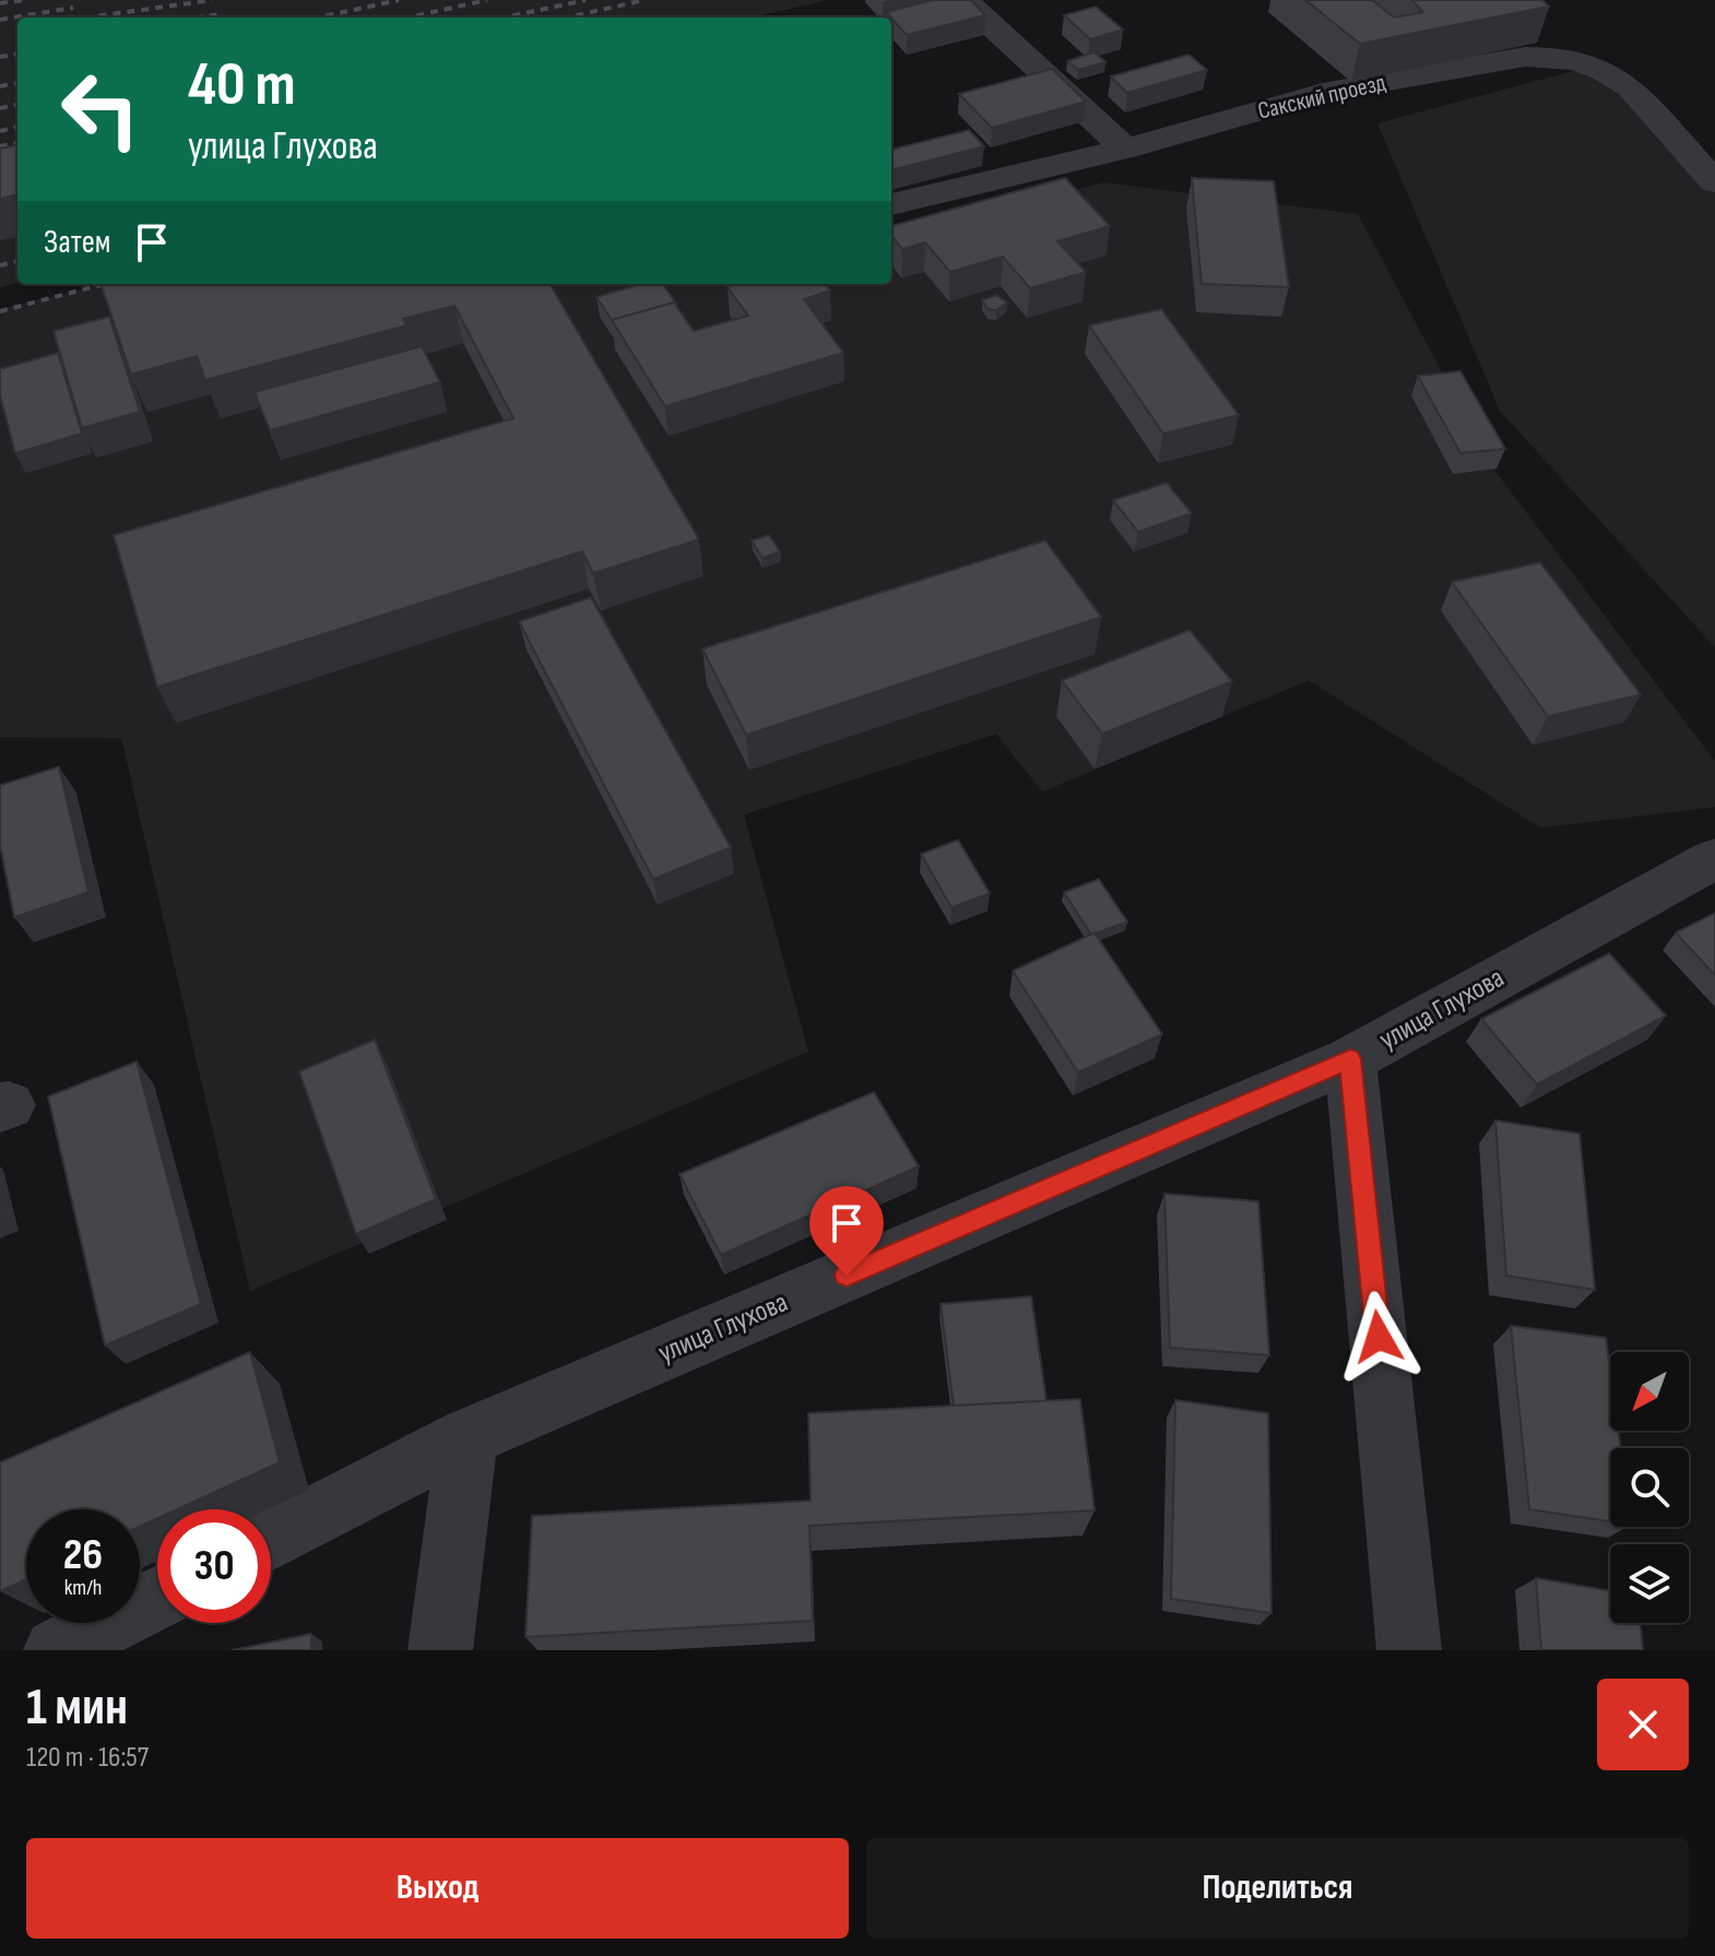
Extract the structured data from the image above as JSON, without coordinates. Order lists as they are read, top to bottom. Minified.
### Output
{"streets":{"street":["Сакский проезд","улица Глухова"]},"north":"bottom left","page":{"turn":["40 m","улица Глухова"],"then":"Затем","speed":"26 km/h","limit":"30","heading":["1 мин","120 m · 16:57"],"buttons":["Выход","Поделиться"]}}
